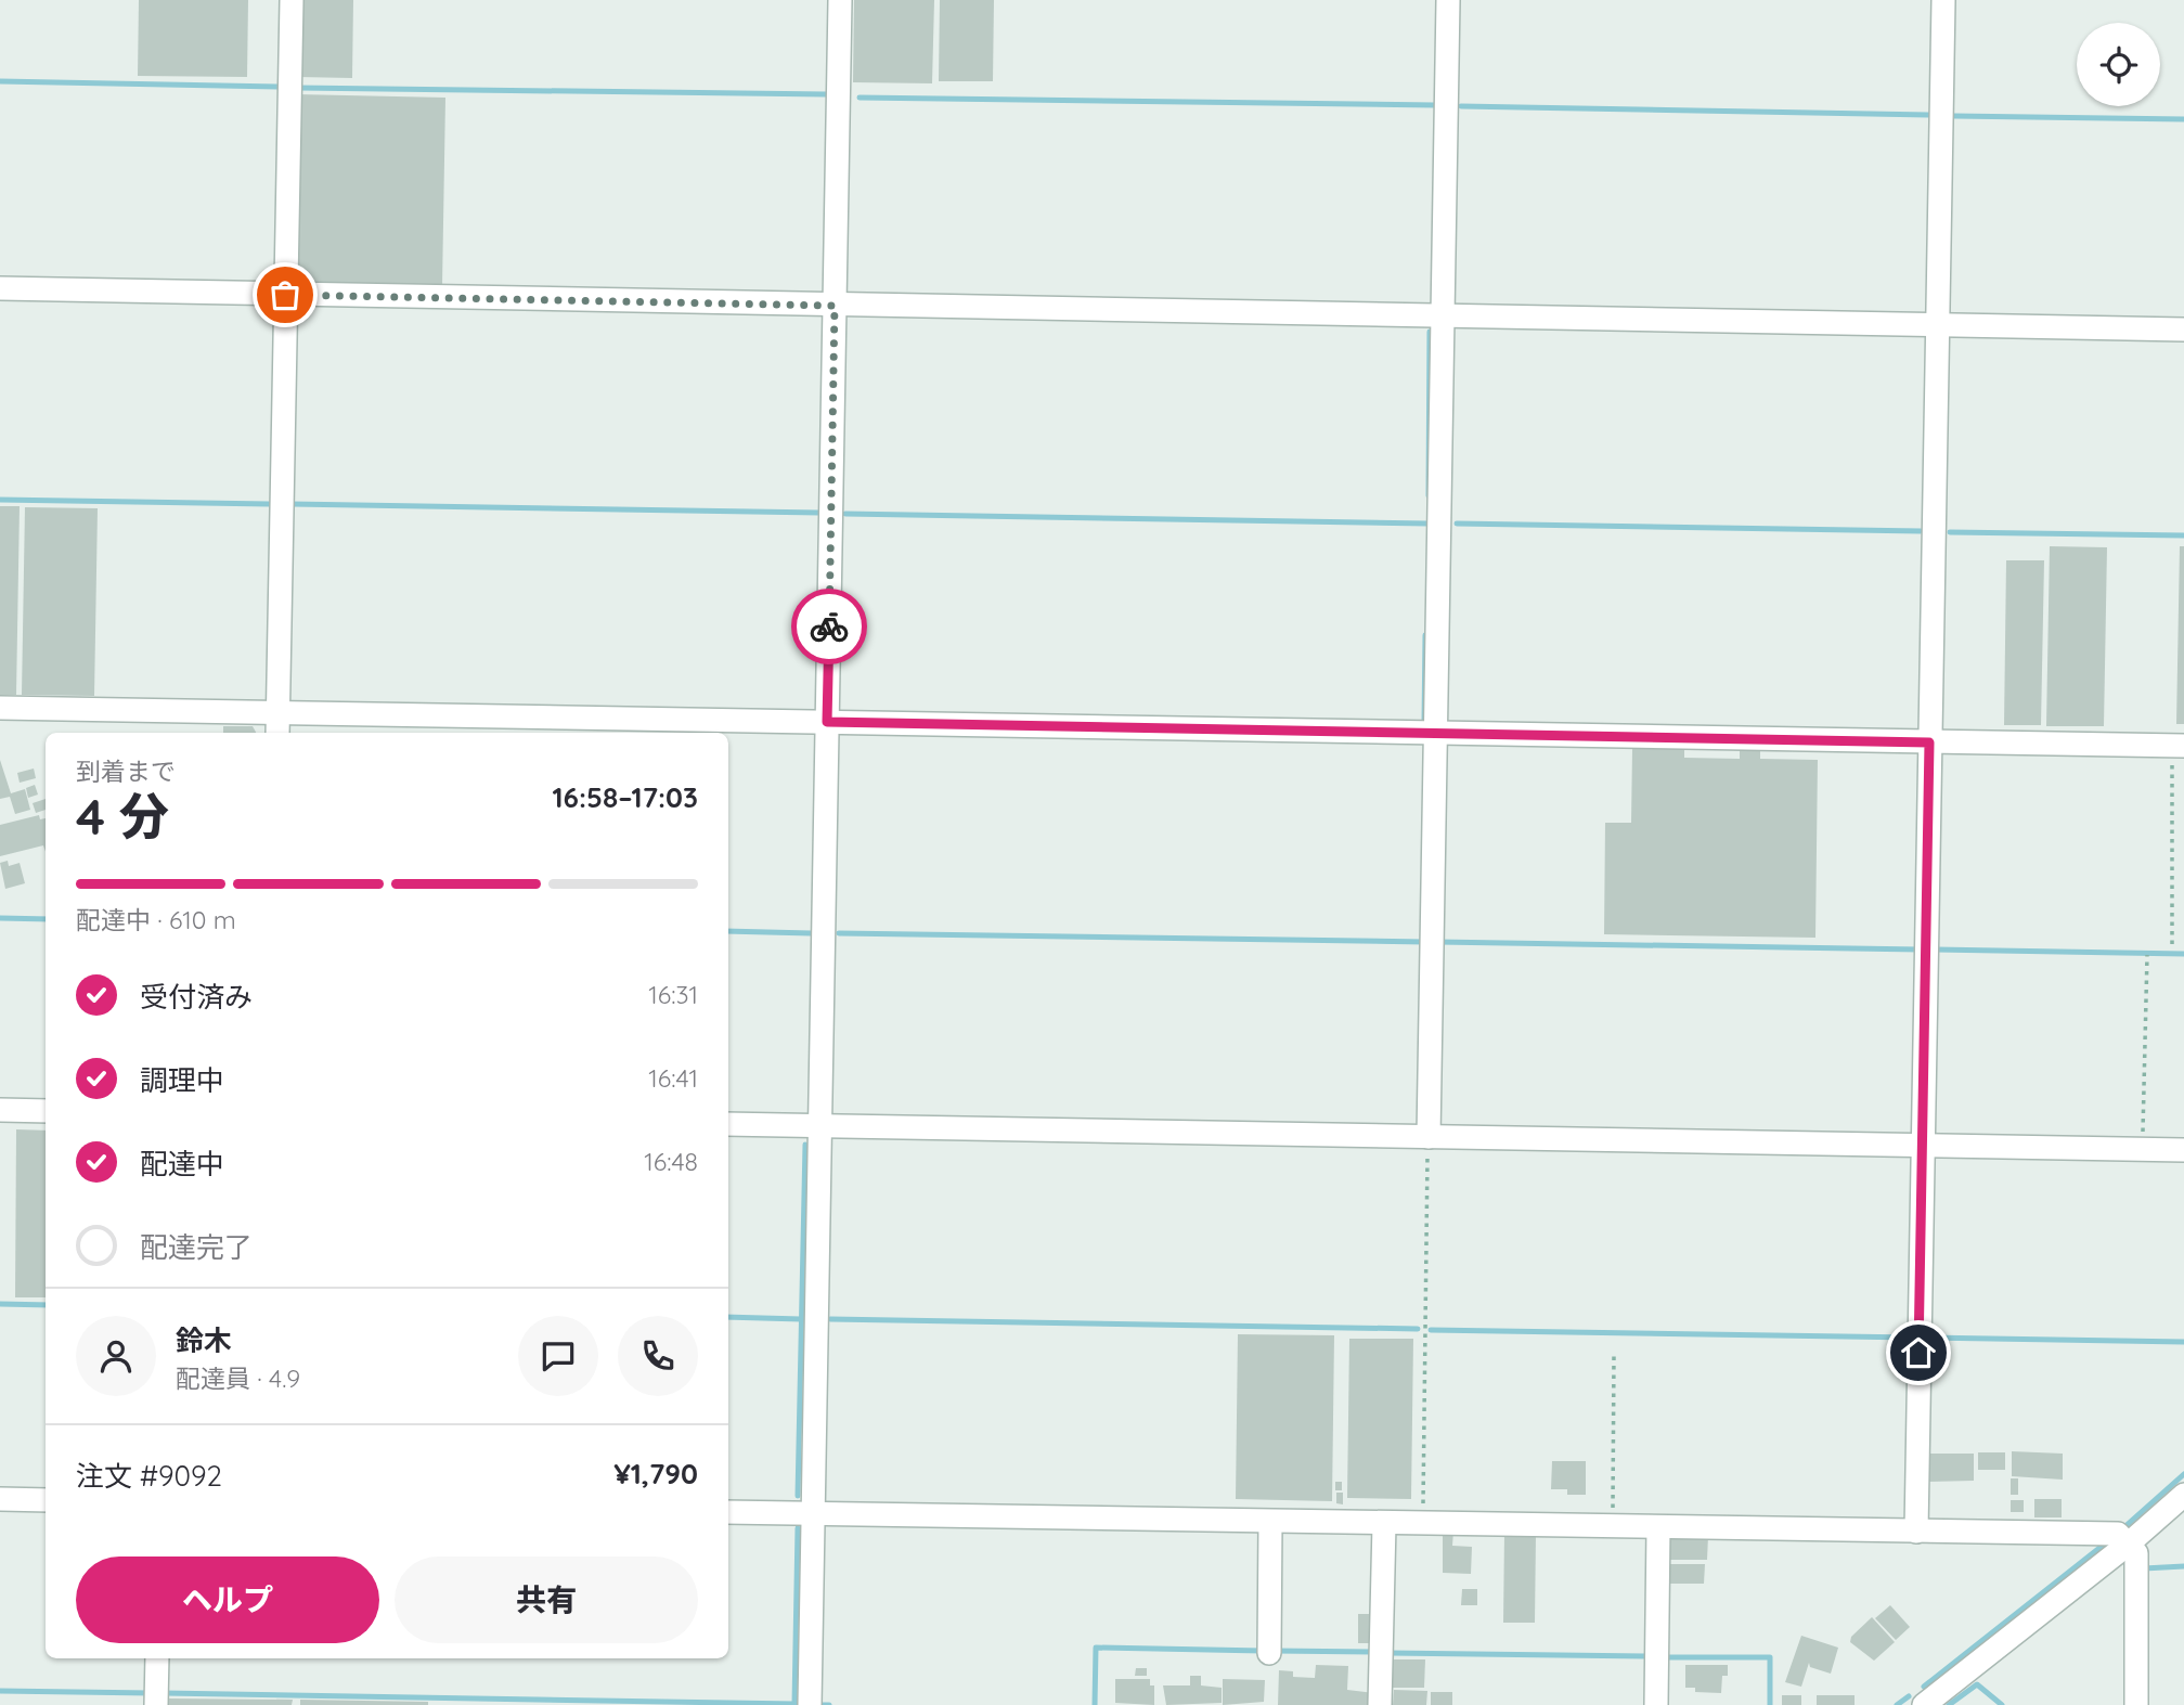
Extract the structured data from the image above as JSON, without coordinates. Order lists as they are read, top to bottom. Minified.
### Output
{"page":{"heading":["4 分","到着まで","16:58–17:03"],"panel":["鈴木","配達員 · 4.9","注文 #9092","¥1,790"],"bar":"配達中 · 610 m","list":[["受付済み","16:31"],["調理中","16:41"],["配達中","16:48"],"配達完了"],"buttons":["ヘルプ","共有"]}}
